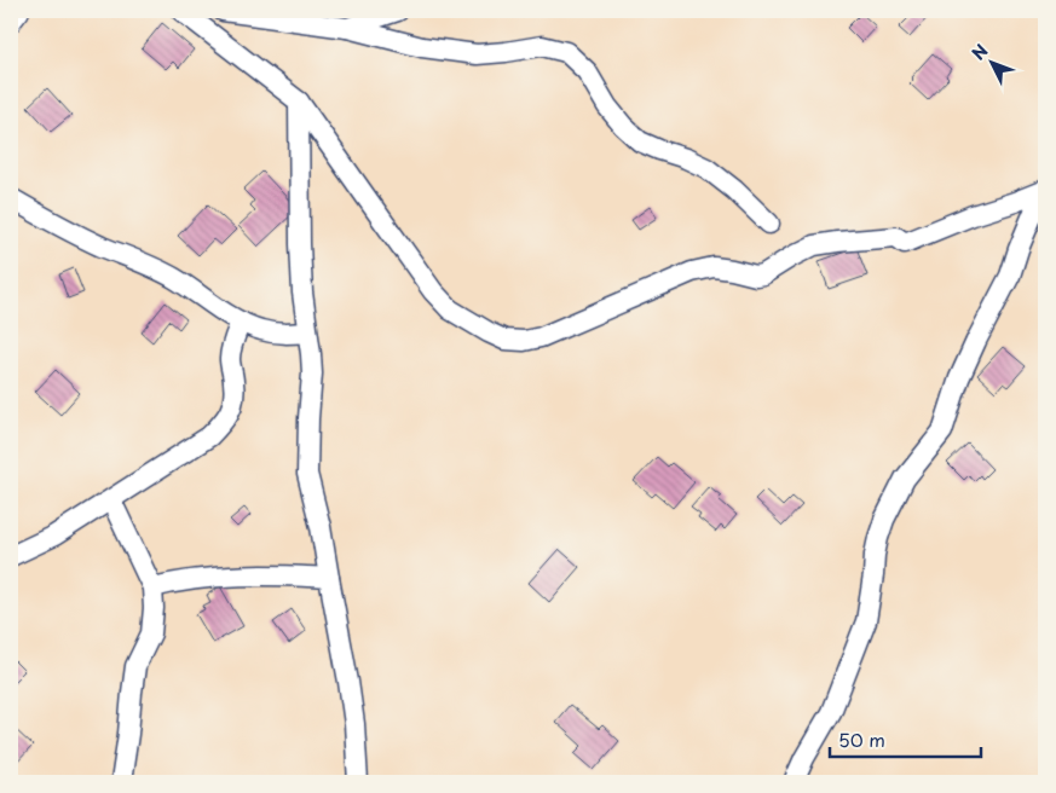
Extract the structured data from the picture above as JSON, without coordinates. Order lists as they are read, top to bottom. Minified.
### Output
{"scale_bar":"50 m","north":"top left"}
